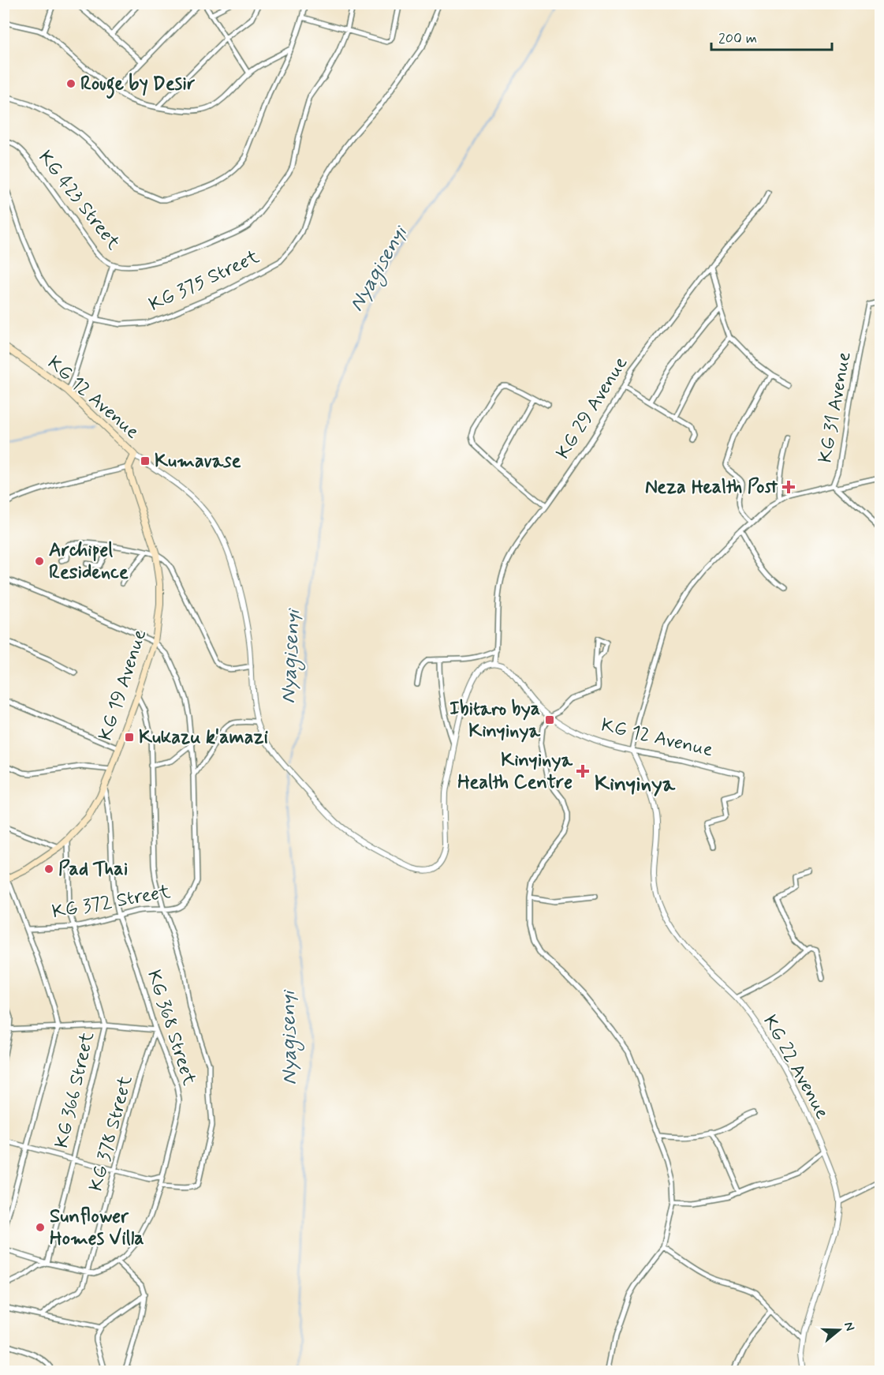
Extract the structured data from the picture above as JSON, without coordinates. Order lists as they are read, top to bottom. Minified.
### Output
{"streets":{"main road":["KG 12 Avenue","KG 19 Avenue"],"street":["KG 423 Street","KG 375 Street","KG 31 Avenue","KG 29 Avenue","KG 372 Street","KG 368 Street","KG 22 Avenue","KG 366 Street","KG 378 Street"]},"crossings":[["KG 12 Avenue","KG 31 Avenue"],["KG 12 Avenue","KG 29 Avenue"],["KG 12 Avenue","KG 22 Avenue"],["KG 31 Avenue","KG 22 Avenue"],["KG 19 Avenue","KG 372 Street"],["KG 19 Avenue","KG 368 Street"],["KG 19 Avenue","KG 366 Street"],["KG 372 Street","KG 368 Street"],["KG 372 Street","KG 366 Street"],["KG 368 Street","KG 378 Street"]],"districts":["Kinyinya"],"water":["Nyagisenyi"],"places":{"other":["Rouge by Desir","Archipel Residence","Pad Thai","Sunflower Homes Villa"],"transit":["Kumavase","Ibitaro bya Kinyinya","Kukazu k'amazi"],"health":["Neza Health Post","Kinyinya Health Centre"]},"scale_bar":"200 m","north":"right"}
